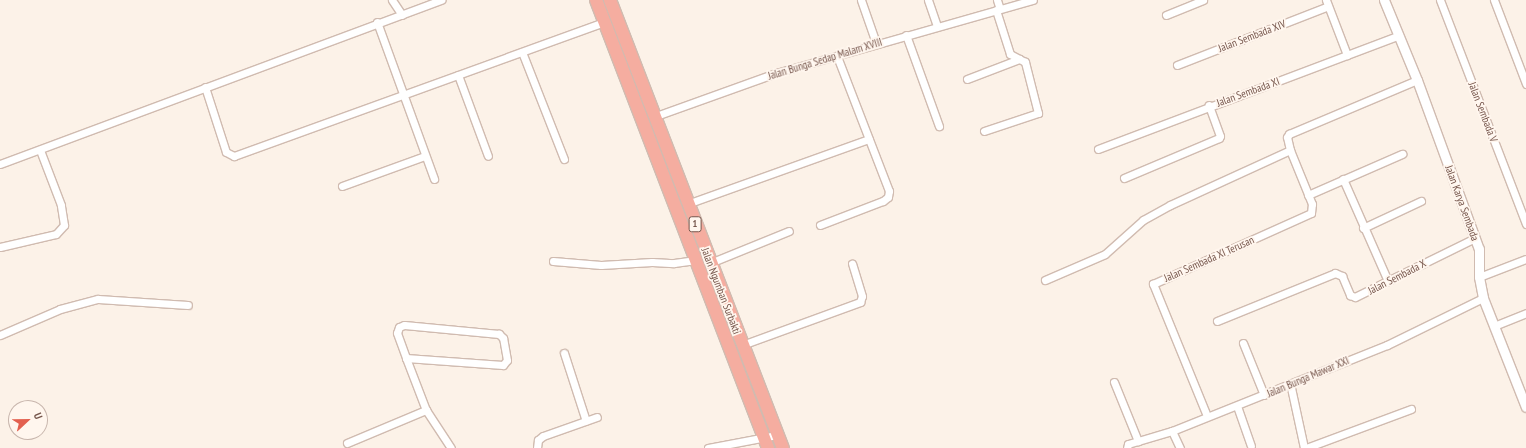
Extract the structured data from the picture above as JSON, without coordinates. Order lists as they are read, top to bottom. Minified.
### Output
{"streets":{"highway":["1","Jalan Ngumban Surbakti"],"street":["Jalan Sembada XIV","Jalan Bunga Sedap Malam XVIII","Jalan Sembada XI","Jalan Sembada V","Jalan Karya Sembada","Jalan Sembada XI Terusan","Jalan Sembada X","Jalan Bunga Mawar XXI"]},"crossings":[["Jalan Bunga Sedap Malam XVIII","Jalan Ngumban Surbakti"],["Jalan Sembada XI","Jalan Karya Sembada"],["Jalan Karya Sembada","Jalan Sembada X"],["Jalan Karya Sembada","Jalan Bunga Mawar XXI"],["Jalan Sembada XI Terusan","Jalan Bunga Mawar XXI"]],"north":"right"}
